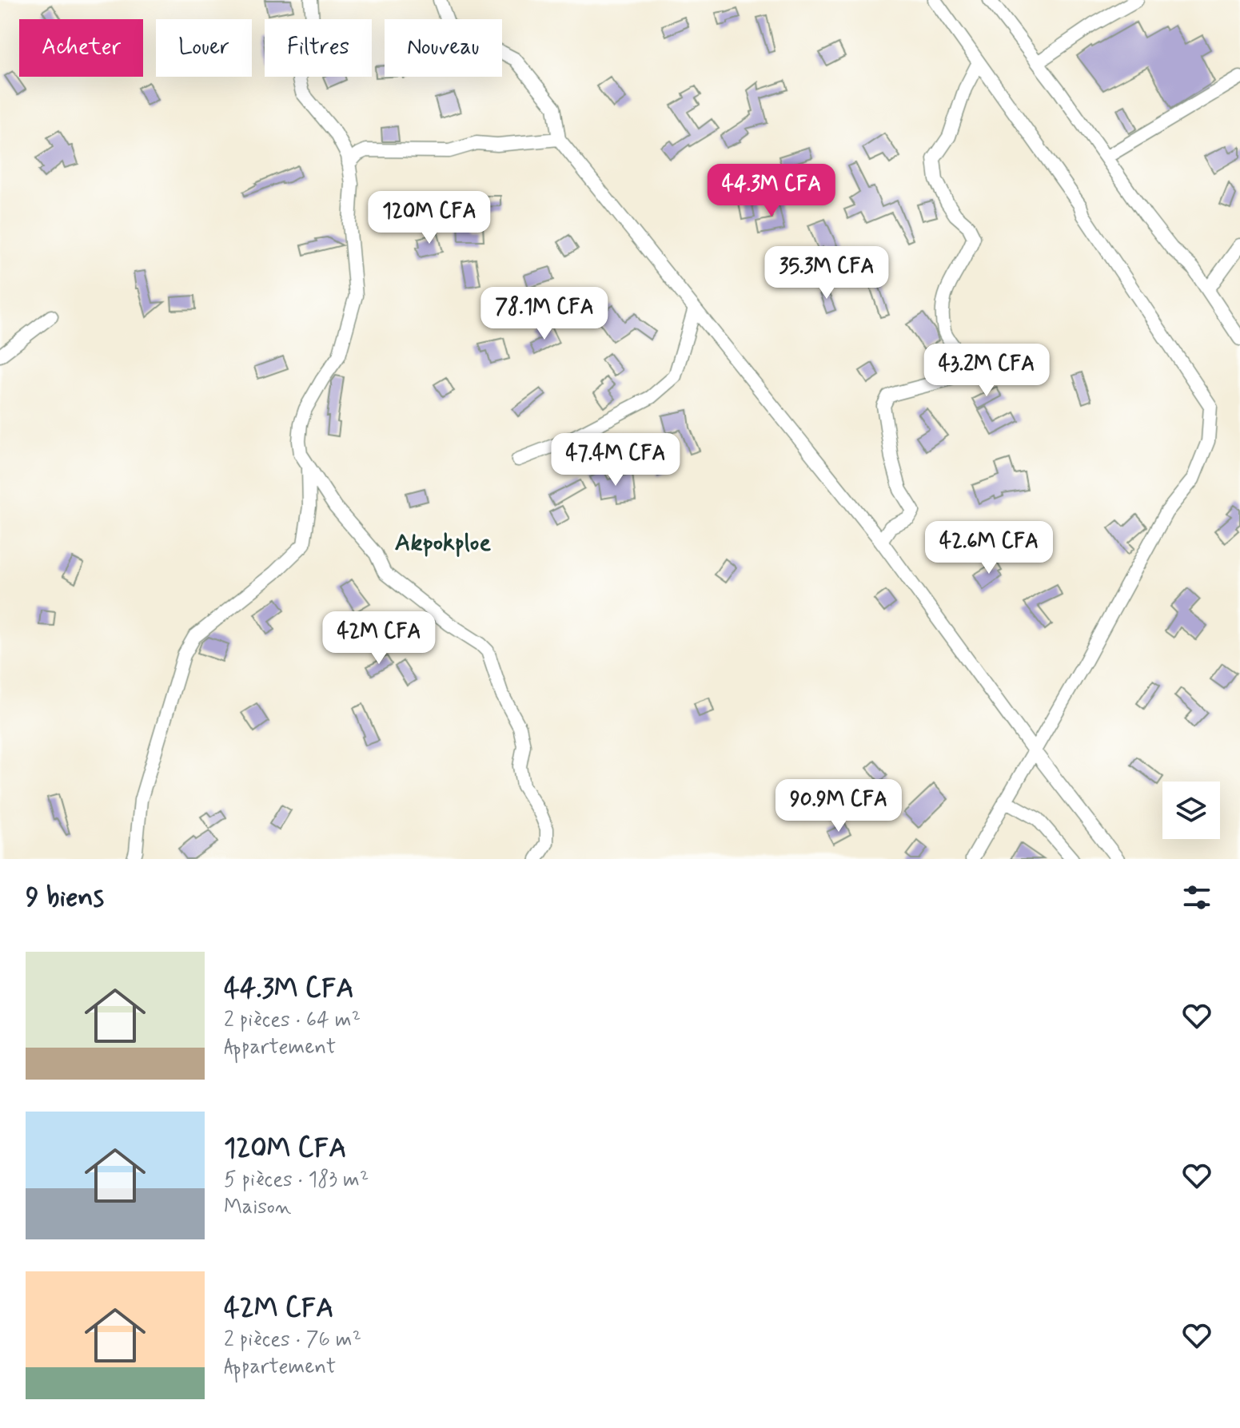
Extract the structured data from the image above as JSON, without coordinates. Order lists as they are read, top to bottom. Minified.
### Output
{"districts":["Akpokploe"],"page":{"chip":["Acheter","Louer","Filtres","Nouveau"],"price":["44.3M CFA","120M CFA","35.3M CFA","78.1M CFA","43.2M CFA","47.4M CFA","42.6M CFA","42M CFA","90.9M CFA"],"heading":"9 biens","list":[{"name":"44.3M CFA","note":"2 pièces · 64 m² · Appartement"},{"name":"120M CFA","note":"5 pièces · 183 m² · Maison"},{"name":"42M CFA","note":"2 pièces · 76 m² · Appartement"}]}}
